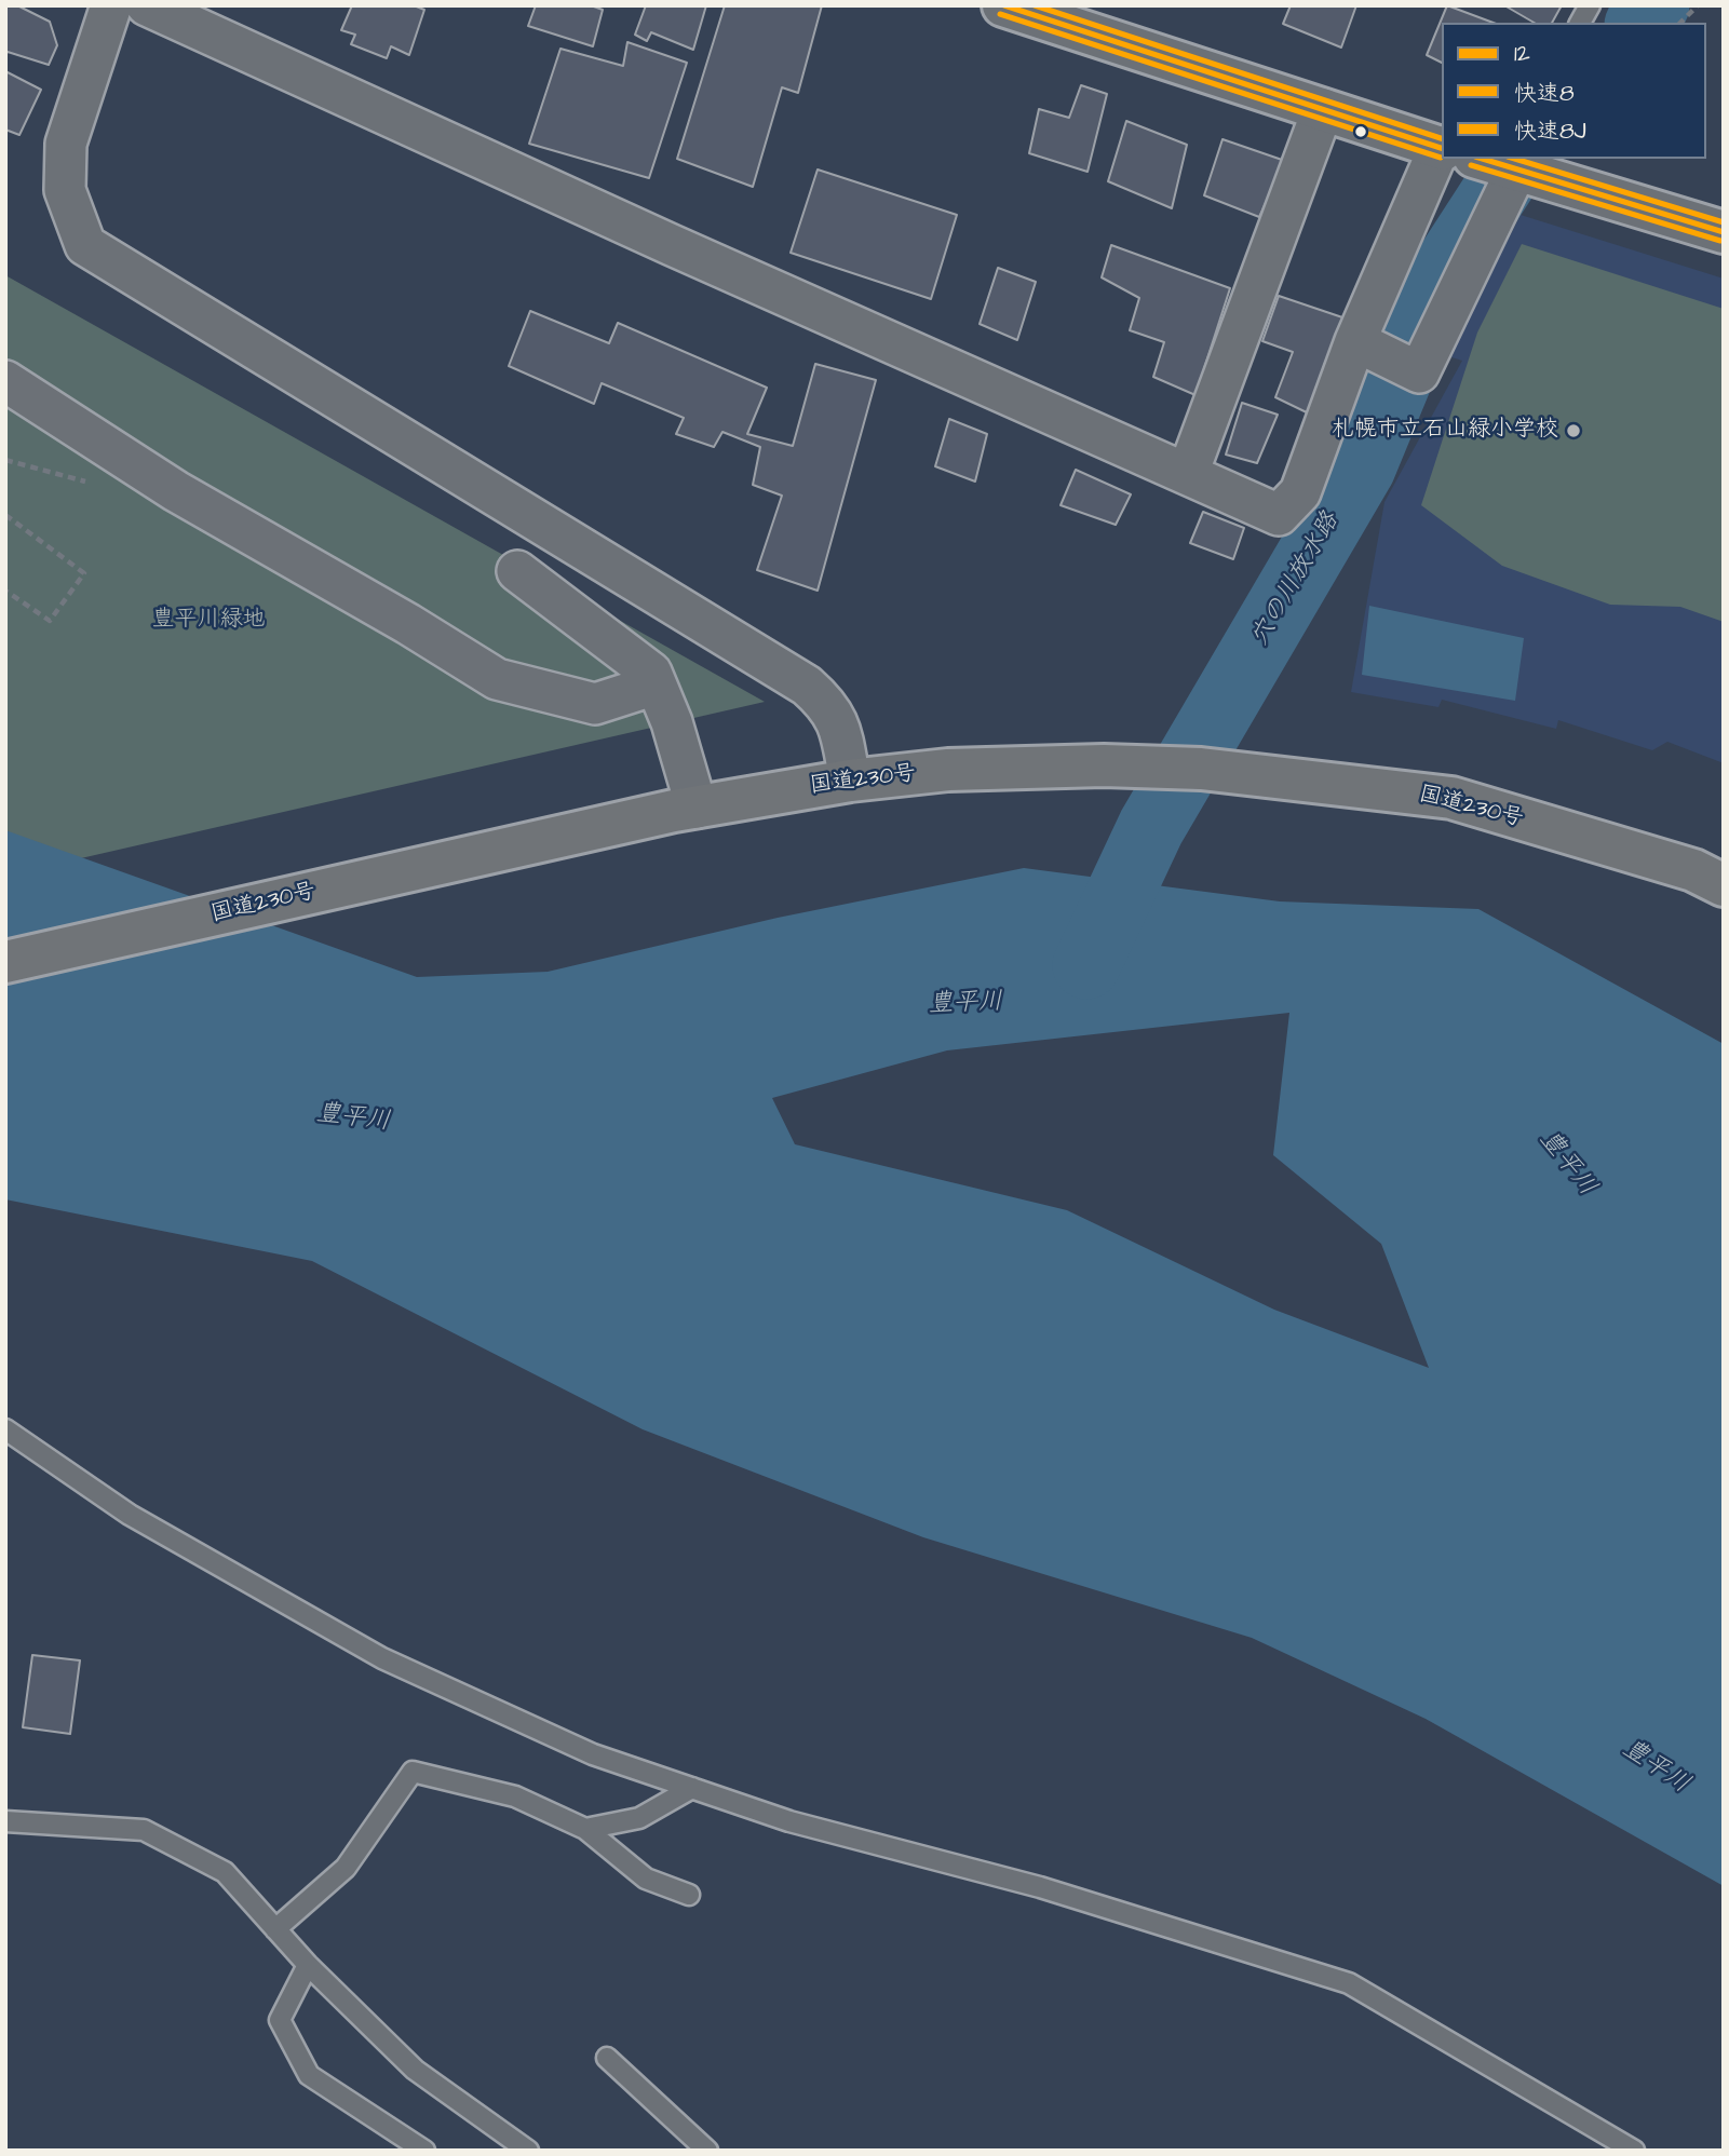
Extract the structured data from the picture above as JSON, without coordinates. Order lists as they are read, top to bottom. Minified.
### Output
{"streets":{"highway":["国道230号"]},"water":["穴の川放水路","豊平川"],"parks":["豊平川緑地"],"places":["札幌市立石山緑小学校"],"lines":["transit line 12","transit line 快速8J","transit line 快速8"],"legend":["12","快速8","快速8J"]}
